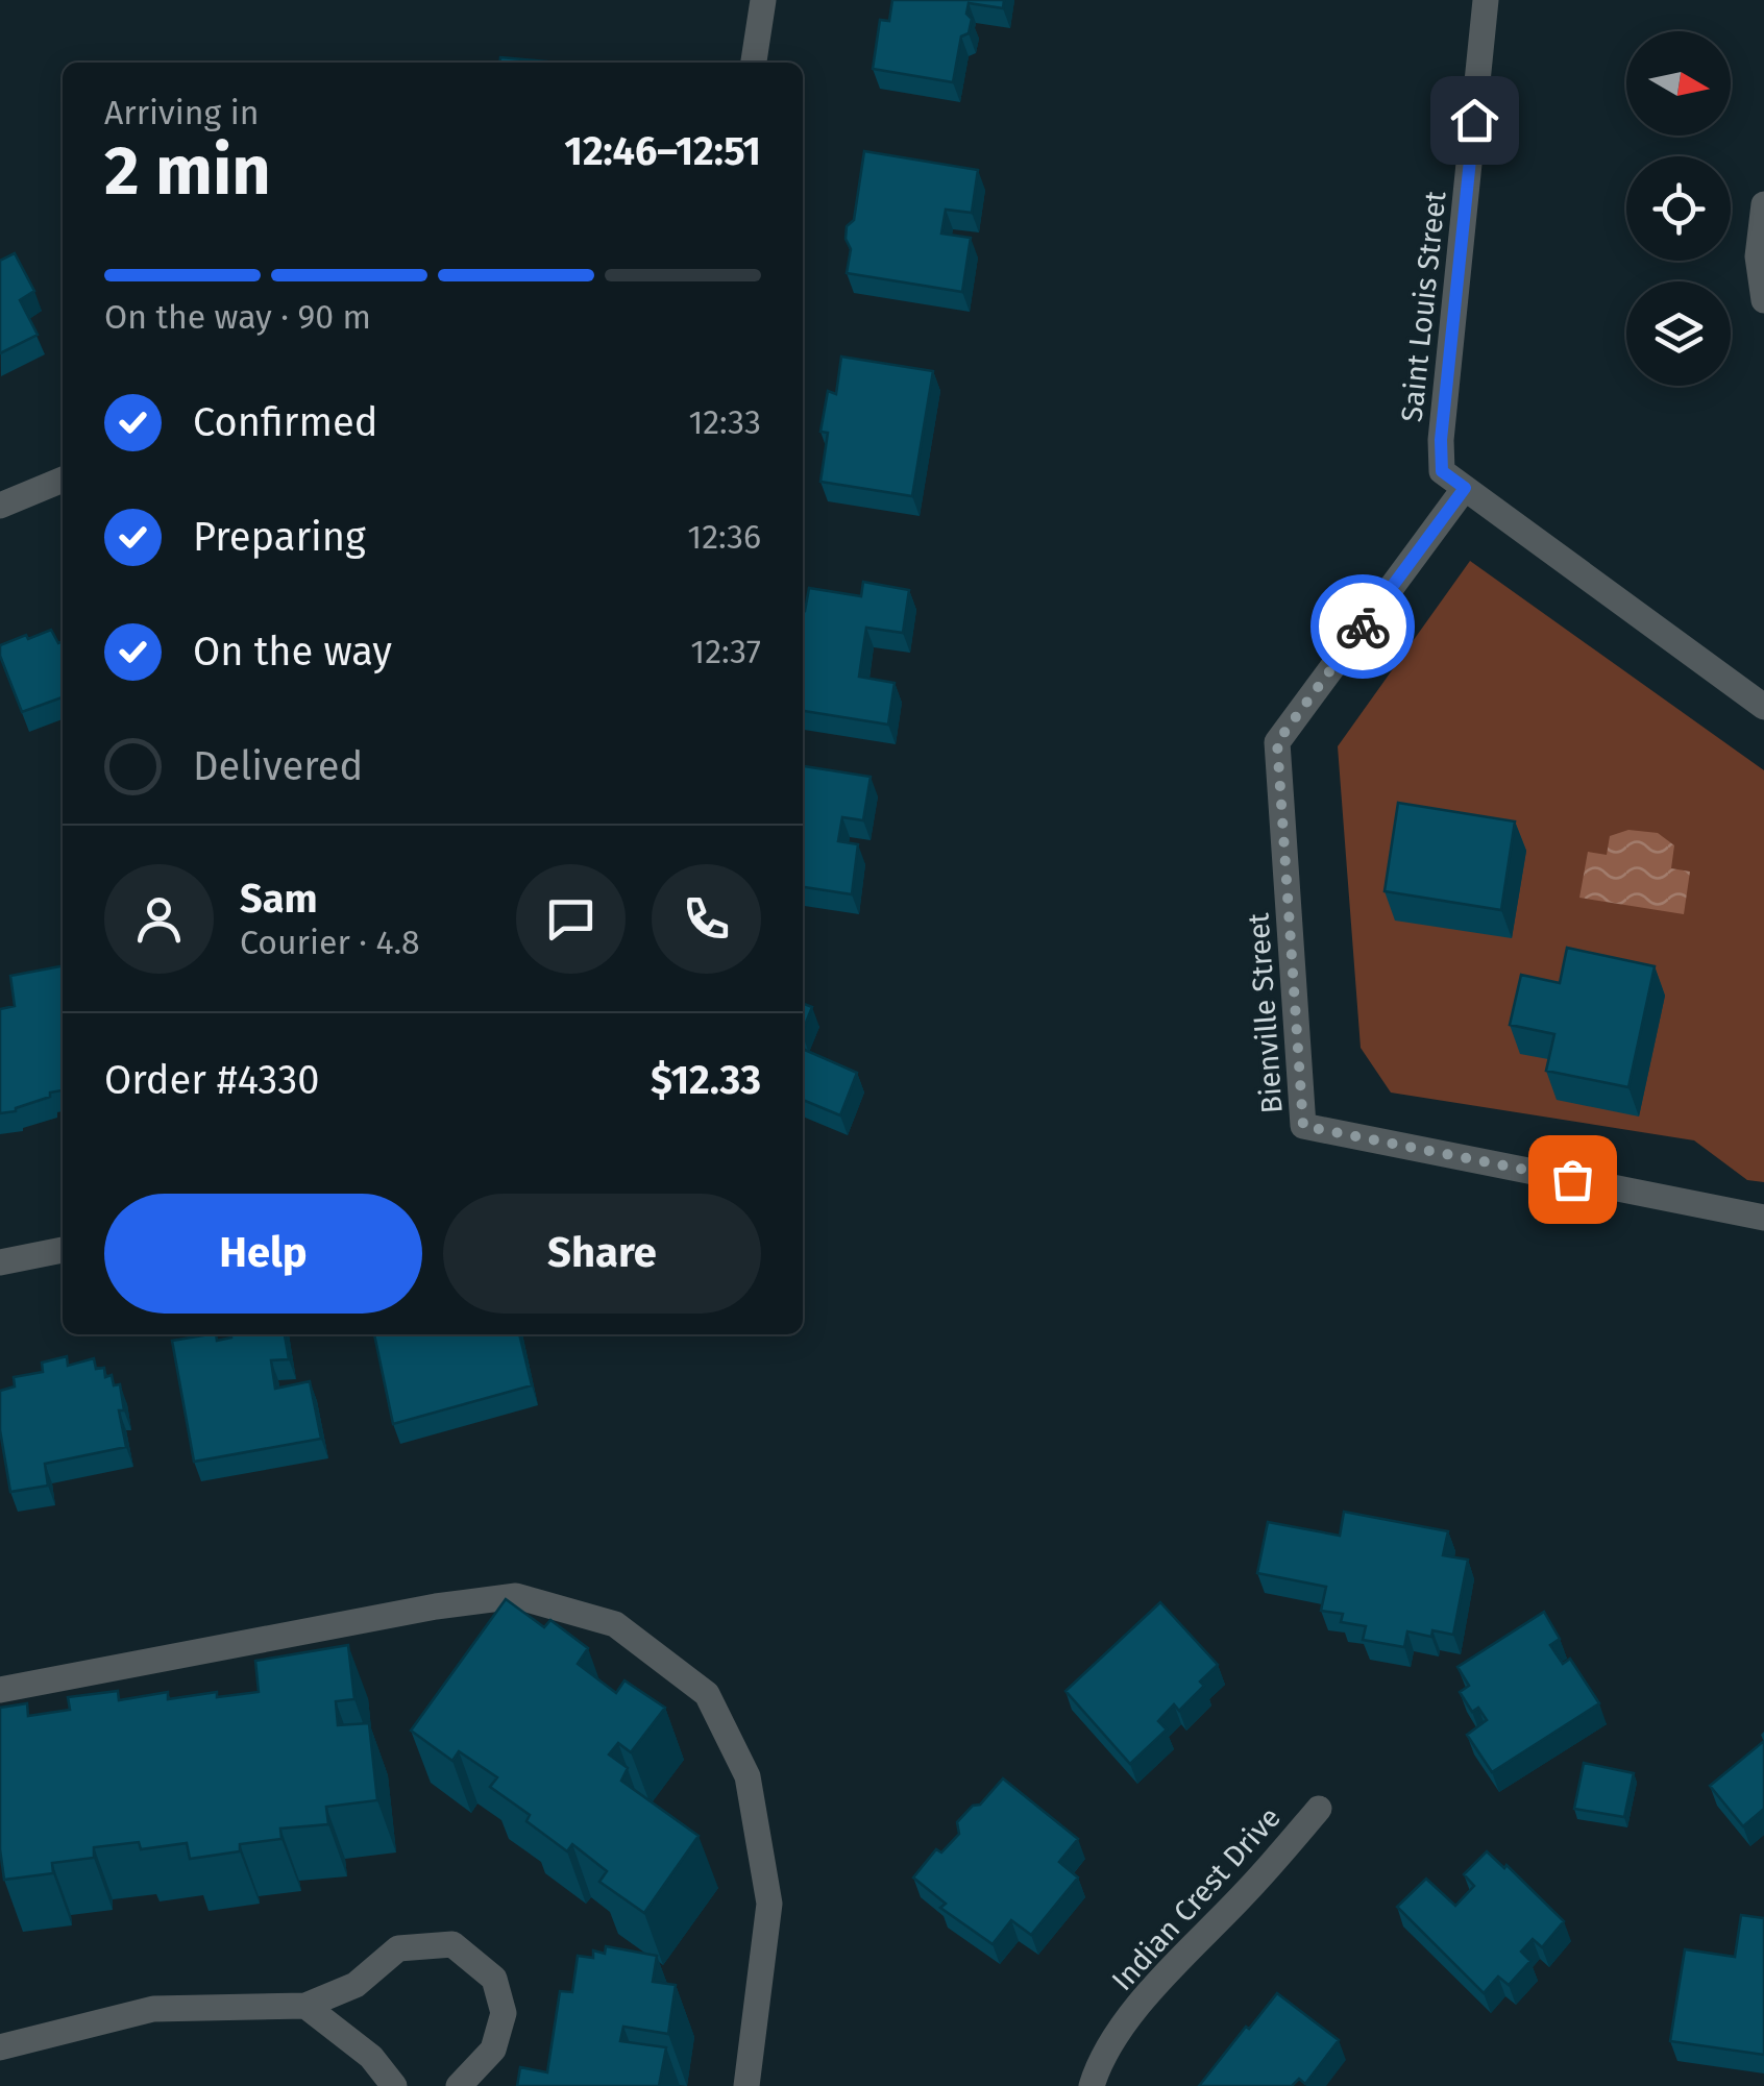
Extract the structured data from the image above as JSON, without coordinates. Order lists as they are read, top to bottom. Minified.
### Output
{"streets":{"street":["Saint Louis Street","Bienville Street","Indian Crest Drive"]},"crossings":[["Saint Louis Street","Bienville Street"]],"north":"right","page":{"heading":["2 min","Arriving in","12:46–12:51"],"panel":["Sam","Courier · 4.8","Order #4330","$12.33"],"bar":"On the way · 90 m","list":[["Confirmed","12:33"],["Preparing","12:36"],["On the way","12:37"],"Delivered"],"buttons":["Help","Share"]}}
